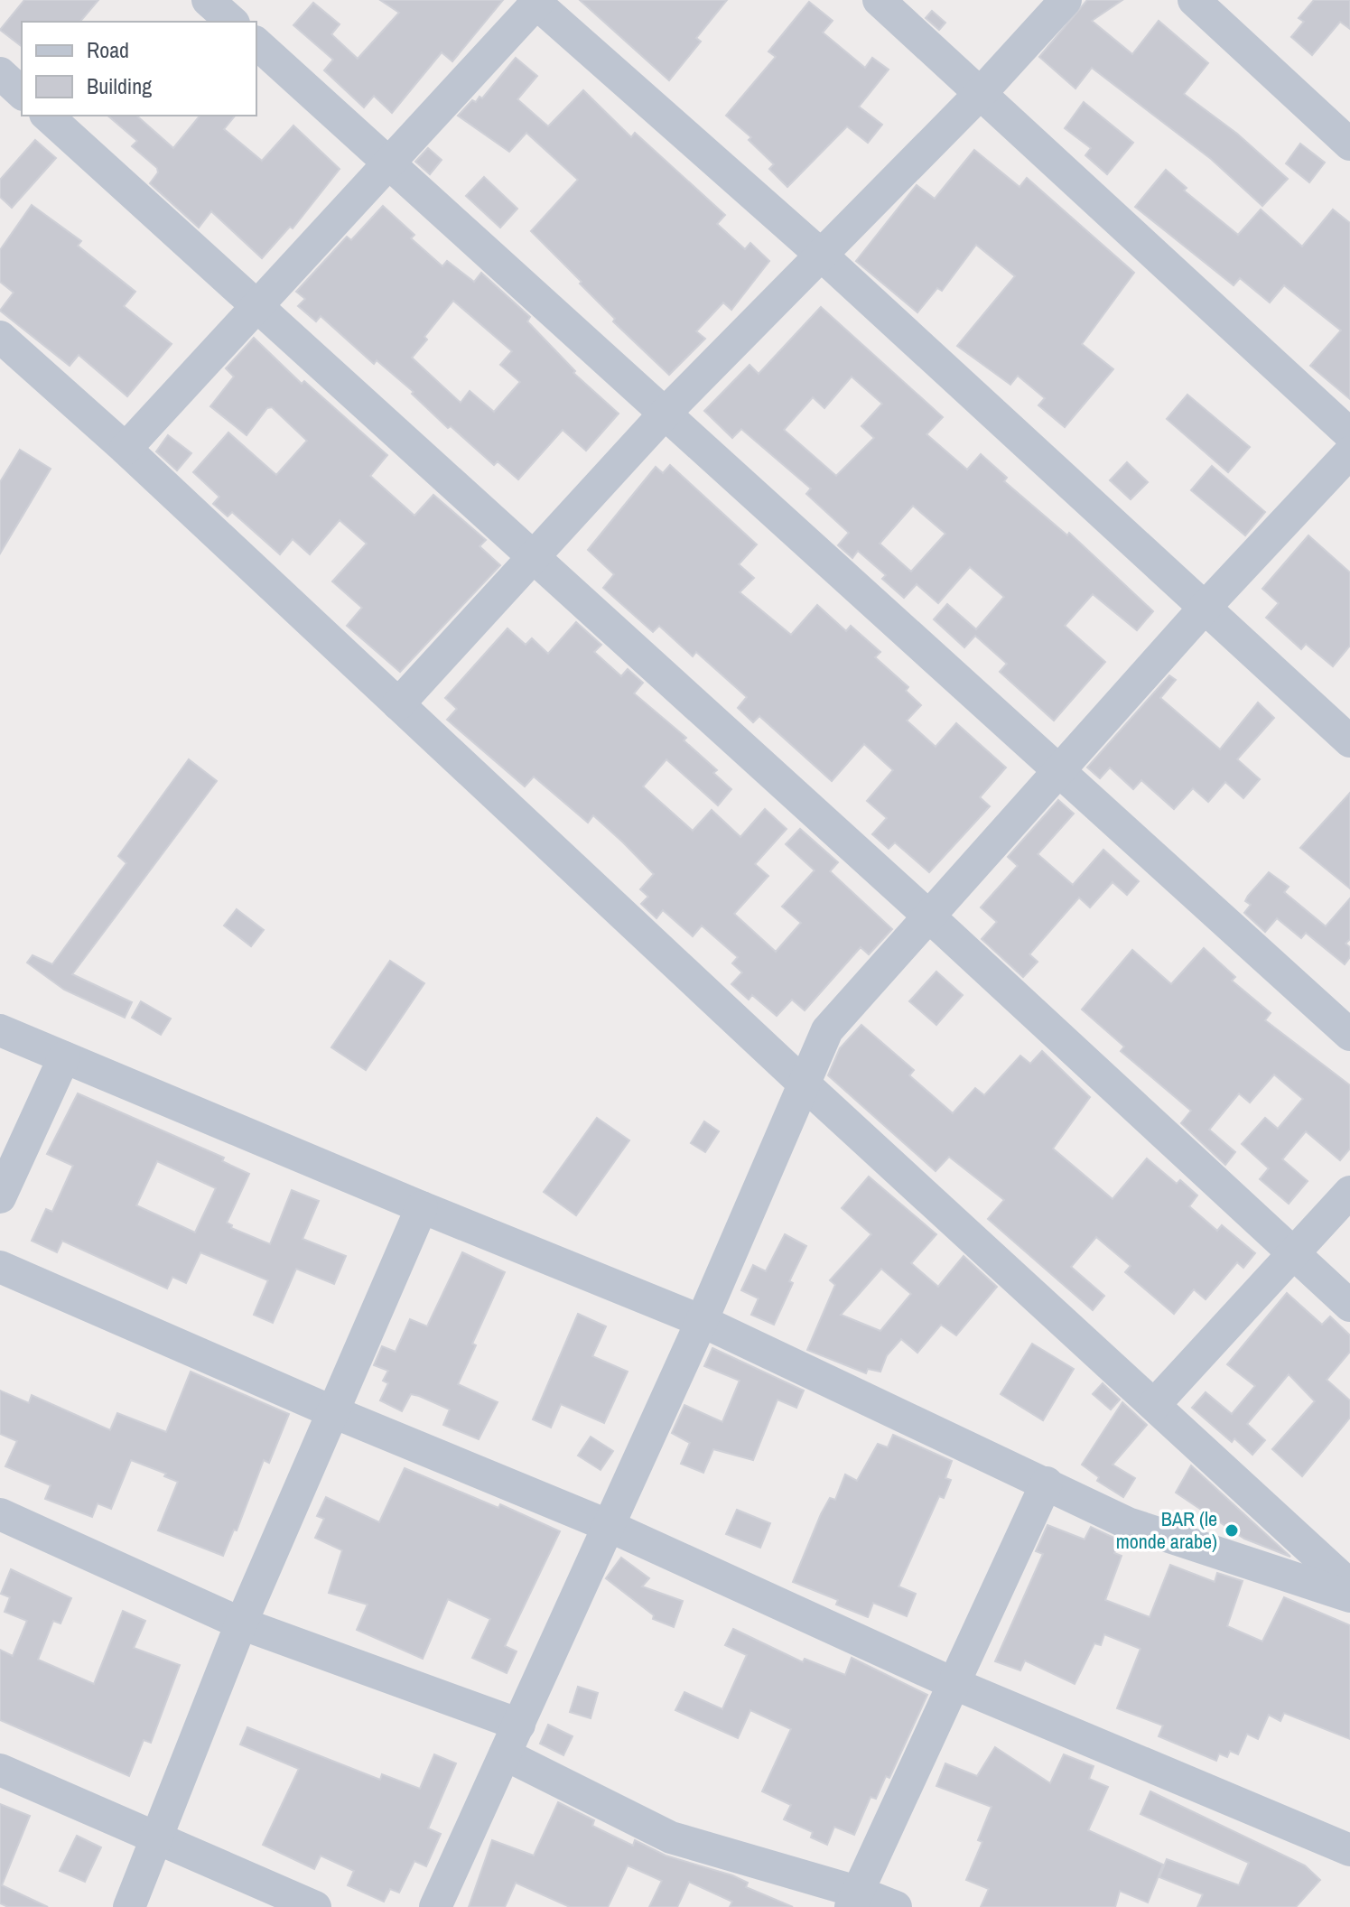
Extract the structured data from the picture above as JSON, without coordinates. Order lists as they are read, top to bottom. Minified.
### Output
{"places":["BAR (le monde arabe)"],"legend":["Road","Building"]}
